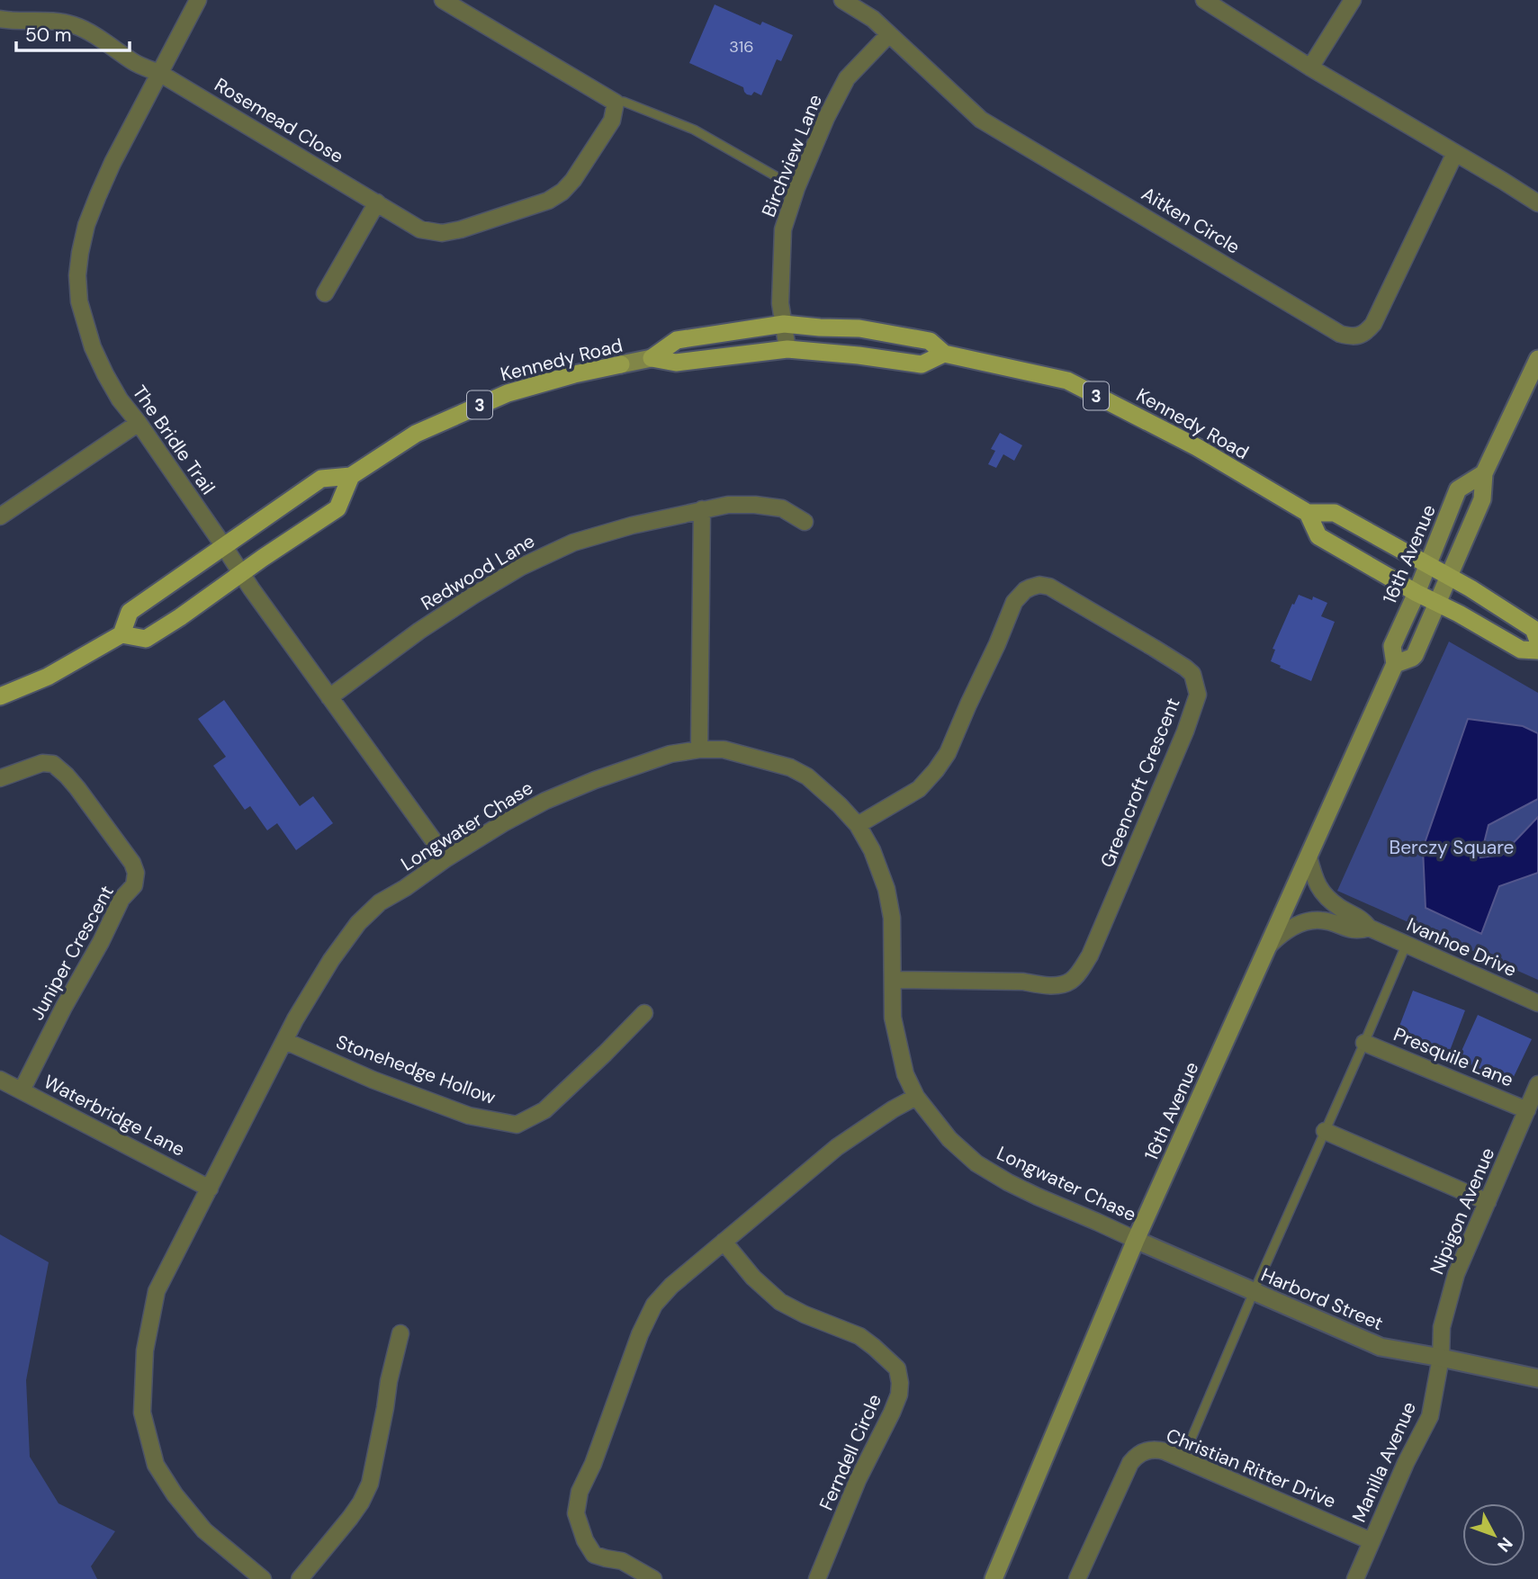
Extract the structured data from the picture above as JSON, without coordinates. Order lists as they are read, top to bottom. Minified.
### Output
{"streets":{"main road":["Kennedy Road","3","16th Avenue"],"street":["Rosemead Close","Birchview Lane","Aitken Circle","The Bridle Trail","Redwood Lane","Greencroft Crescent","Longwater Chase","Ivanhoe Drive","Juniper Crescent","Presquile Lane","Stonehedge Hollow","Waterbridge Lane","Nipigon Avenue","Harbord Street","Ferndell Circle","Manilla Avenue","Christian Ritter Drive"]},"crossings":[["Rosemead Close","The Bridle Trail"],["Birchview Lane","Aitken Circle"],["Birchview Lane","Kennedy Road"],["Kennedy Road","The Bridle Trail"],["Kennedy Road","16th Avenue"],["The Bridle Trail","Redwood Lane"],["The Bridle Trail","Longwater Chase"],["16th Avenue","Longwater Chase"],["16th Avenue","Ivanhoe Drive"],["16th Avenue","Harbord Street"],["Greencroft Crescent","Longwater Chase"],["Longwater Chase","Stonehedge Hollow"],["Longwater Chase","Waterbridge Lane"],["Longwater Chase","Harbord Street"],["Juniper Crescent","Waterbridge Lane"],["Presquile Lane","Nipigon Avenue"],["Nipigon Avenue","Harbord Street"],["Nipigon Avenue","Manilla Avenue"],["Harbord Street","Manilla Avenue"],["Manilla Avenue","Christian Ritter Drive"]],"parks":["Berczy Square"],"house_numbers":["316"],"scale_bar":"50 m","north":"bottom right"}
